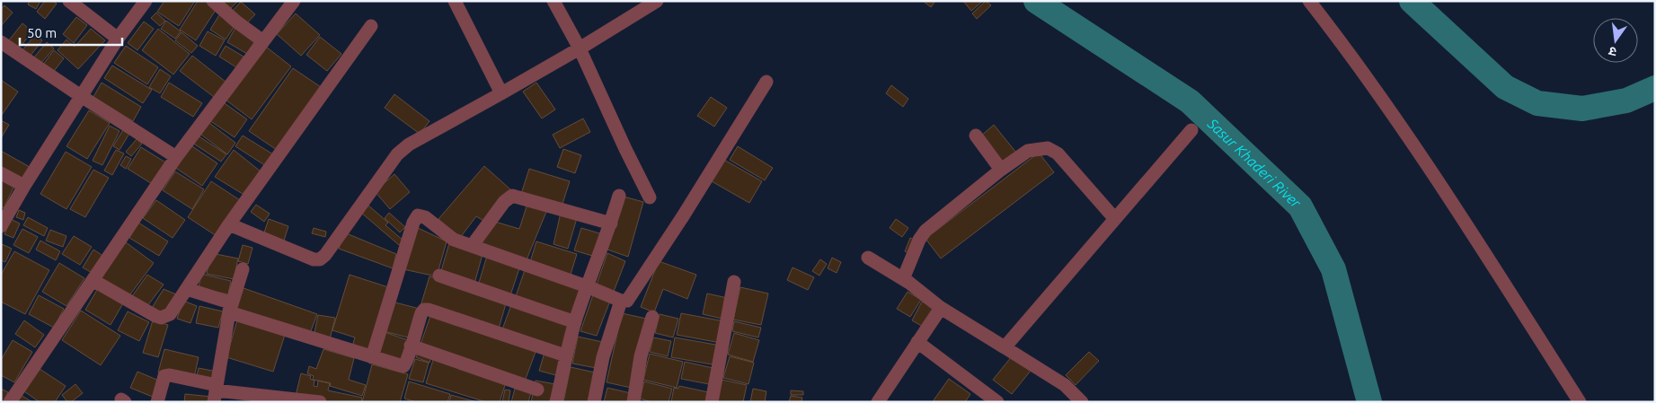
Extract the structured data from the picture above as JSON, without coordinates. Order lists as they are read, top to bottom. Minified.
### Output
{"water":["Sasur Khaderi River"],"scale_bar":"50 m","north":"bottom"}
